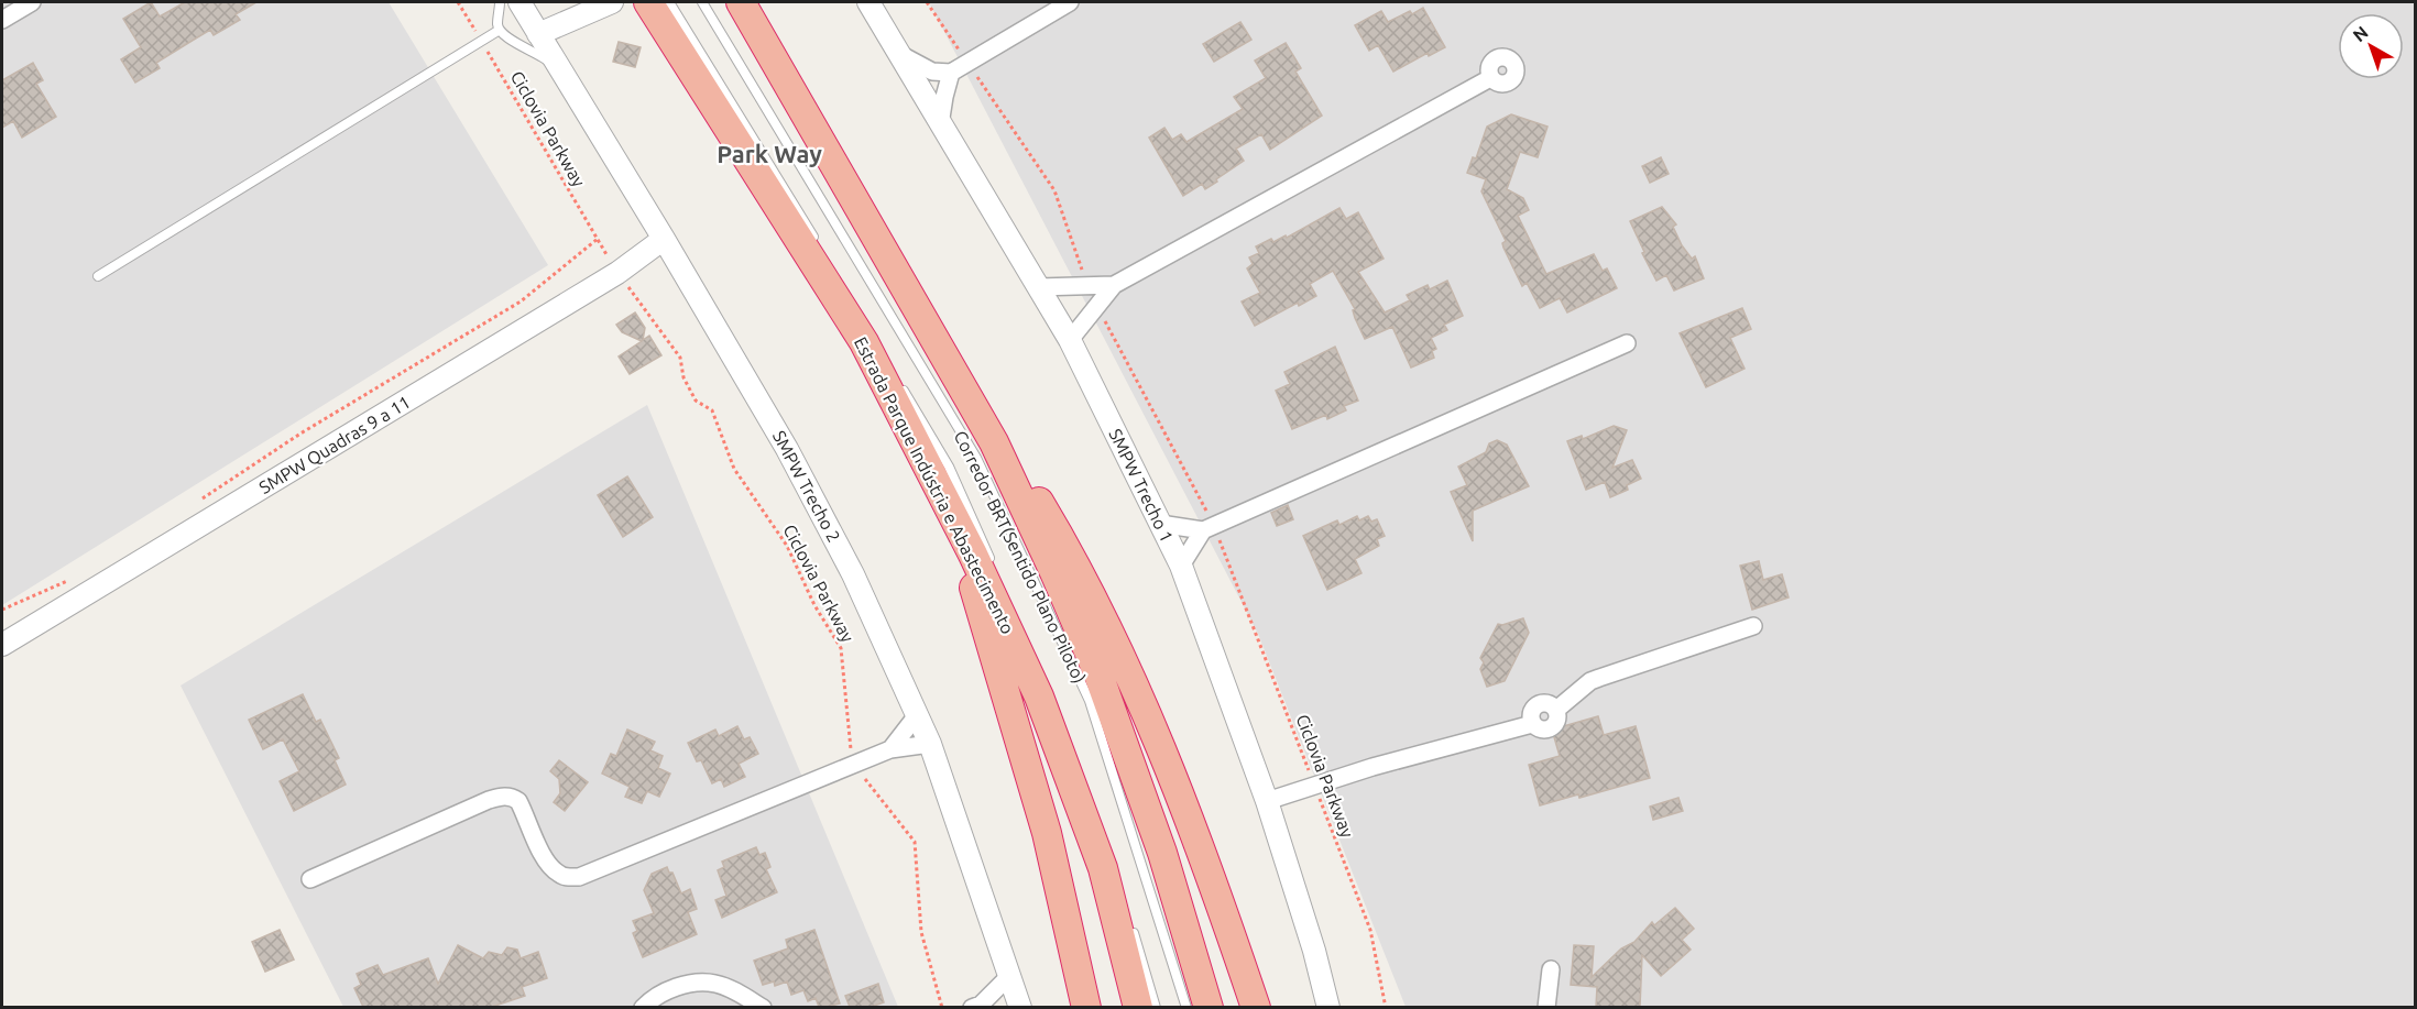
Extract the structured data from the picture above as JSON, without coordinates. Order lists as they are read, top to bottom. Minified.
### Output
{"streets":{"highway":["Estrada Parque Indústria e Abastecimento"],"street":["SMPW Quadras 9 a 11","SMPW Trecho 1","SMPW Trecho 2"],"lane":["Corredor BRT(Sentido Plano Piloto)"],"path":["Ciclovia Parkway"]},"crossings":[["Ciclovia Parkway","SMPW Quadras 9 a 11"],["SMPW Quadras 9 a 11","SMPW Trecho 2"]],"districts":["Park Way"],"north":"top left"}
